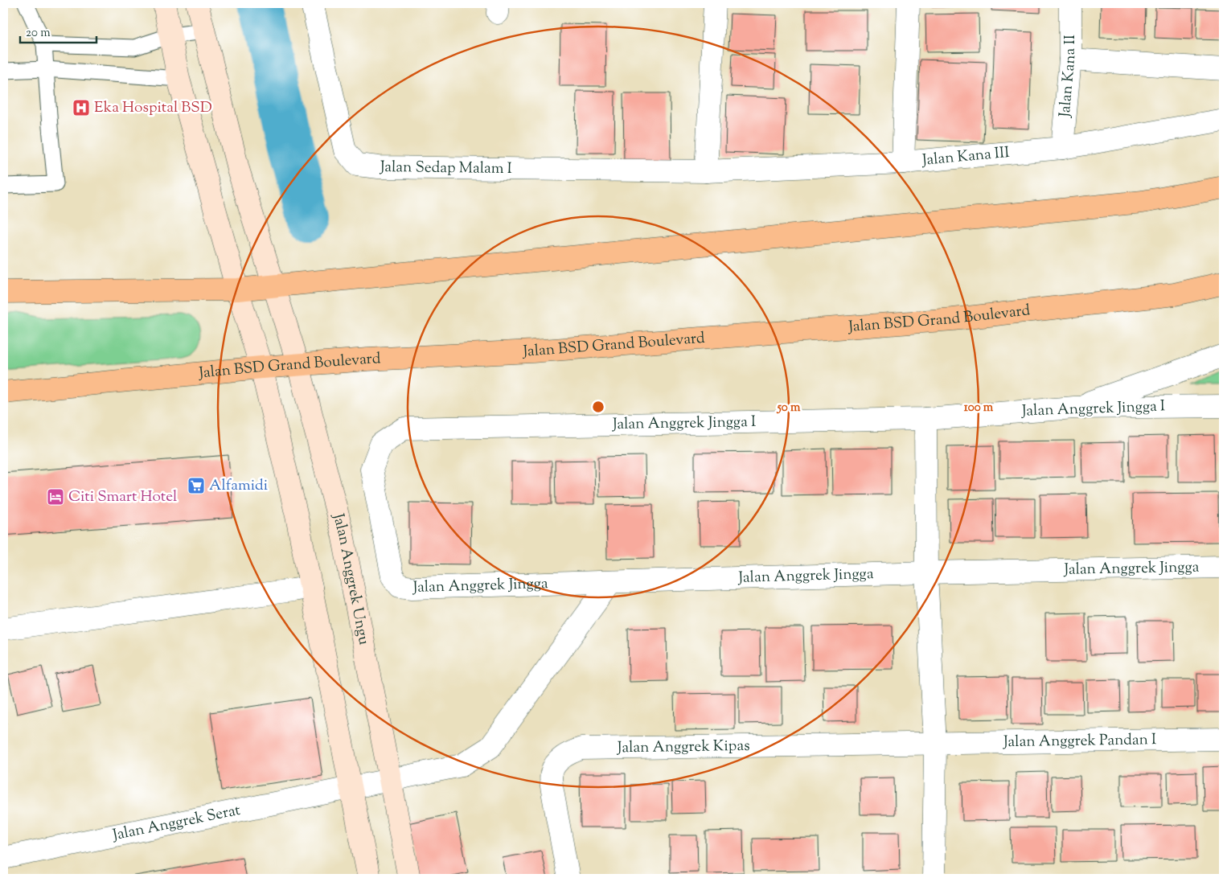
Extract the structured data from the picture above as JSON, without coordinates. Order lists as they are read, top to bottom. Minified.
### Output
{"streets":{"main road":["Jalan BSD Grand Boulevard"],"street":["Jalan Kana II","Jalan Kana III","Jalan Sedap Malam I","Jalan Anggrek Jingga I","Jalan Anggrek Jingga","Jalan Anggrek Ungu","Jalan Anggrek Pandan I","Jalan Anggrek Kipas","Jalan Anggrek Serat"]},"crossings":[["Jalan Kana II","Jalan Kana III"],["Jalan Kana III","Jalan Sedap Malam I"],["Jalan BSD Grand Boulevard","Jalan Anggrek Ungu"],["Jalan Anggrek Jingga I","Jalan Anggrek Jingga"],["Jalan Anggrek Jingga","Jalan Anggrek Serat"],["Jalan Anggrek Ungu","Jalan Anggrek Serat"],["Jalan Anggrek Pandan I","Jalan Anggrek Kipas"]],"places":{"hospital":["Eka Hospital BSD"],"supermarket":["Alfamidi"],"hotel":["Citi Smart Hotel"]},"scale_bar":"20 m","rings":["50 m","100 m"]}
